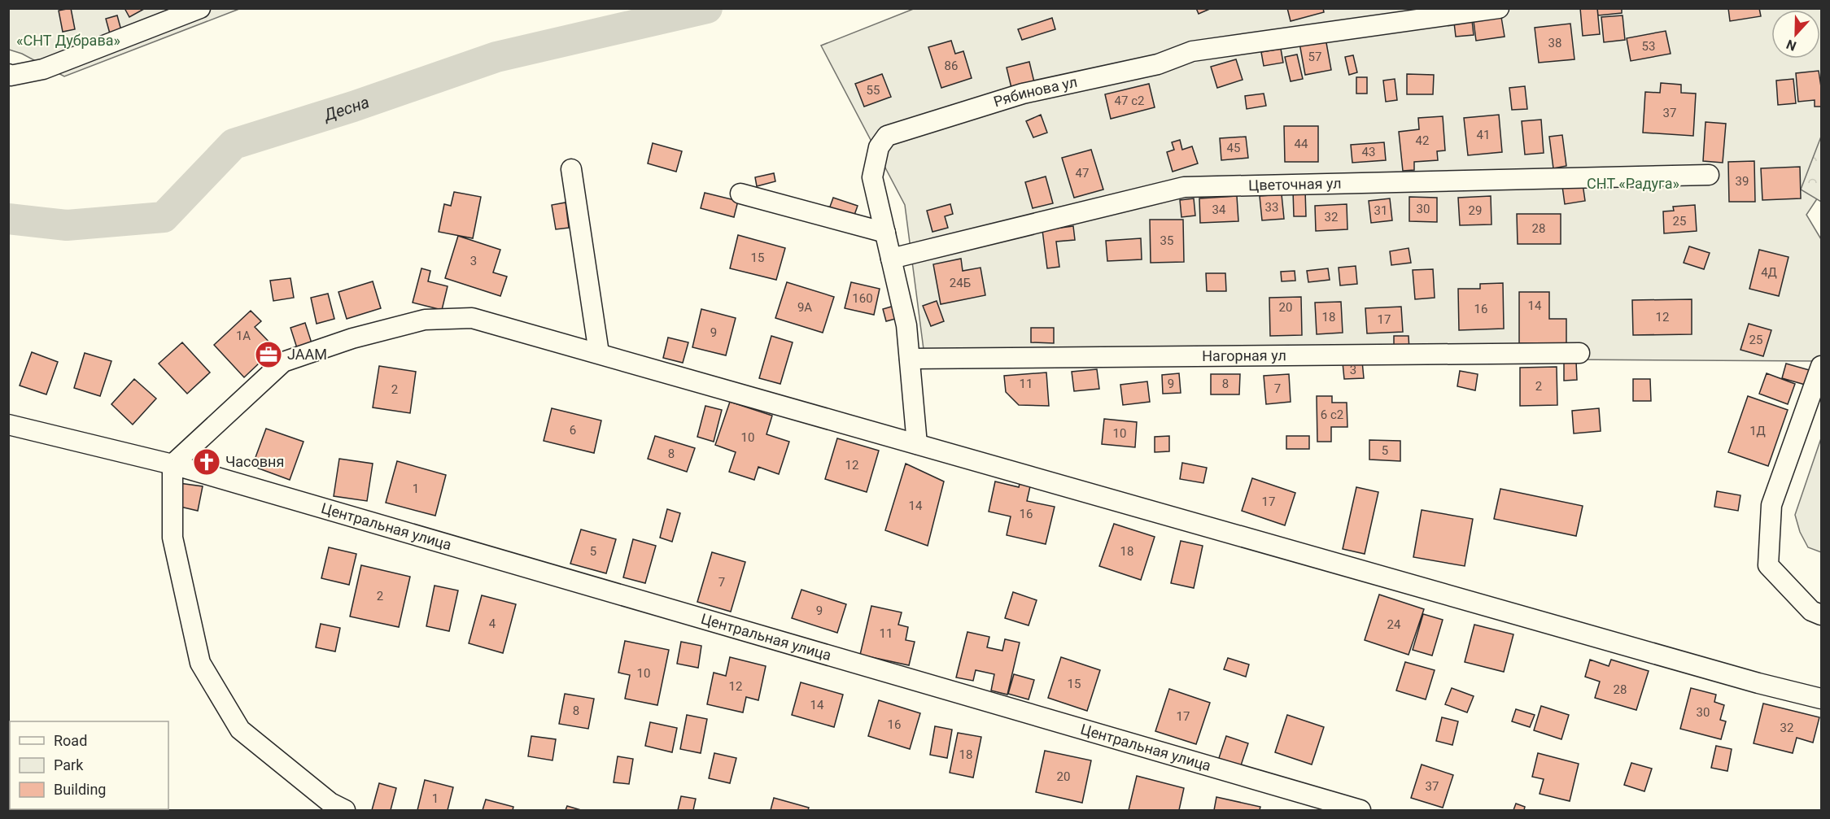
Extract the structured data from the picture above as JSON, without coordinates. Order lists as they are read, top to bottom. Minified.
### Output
{"streets":{"street":["Рябинова ул","Цветочная ул","Нагорная ул","Центральная улица"]},"crossings":[["Рябинова ул","Цветочная ул"],["Рябинова ул","Нагорная ул"]],"water":["Десна"],"parks":["«СНТ Дубрава»","СНТ «Радуга»"],"places":{"office":["JAAM"],"church":["Часовня"]},"house_numbers":["38","53","57","86","55","47 с2","37","41","42","44","45","43","47","39","33","30","34","31","29","32","25","28","35","15","3","4Д","24Б","160","14","9А","20","16","18","12","17","9","1А","25","3","11","9","8","2","7","2","6 с2","6","1Д","10","10","5","8","12","1","17","14","16","5","18","7","2","9","4","24","11","10","15","12","28","14","8","30","17","16","32","18","20","37","1"],"legend":["Road","Park","Building"],"north":"bottom"}
